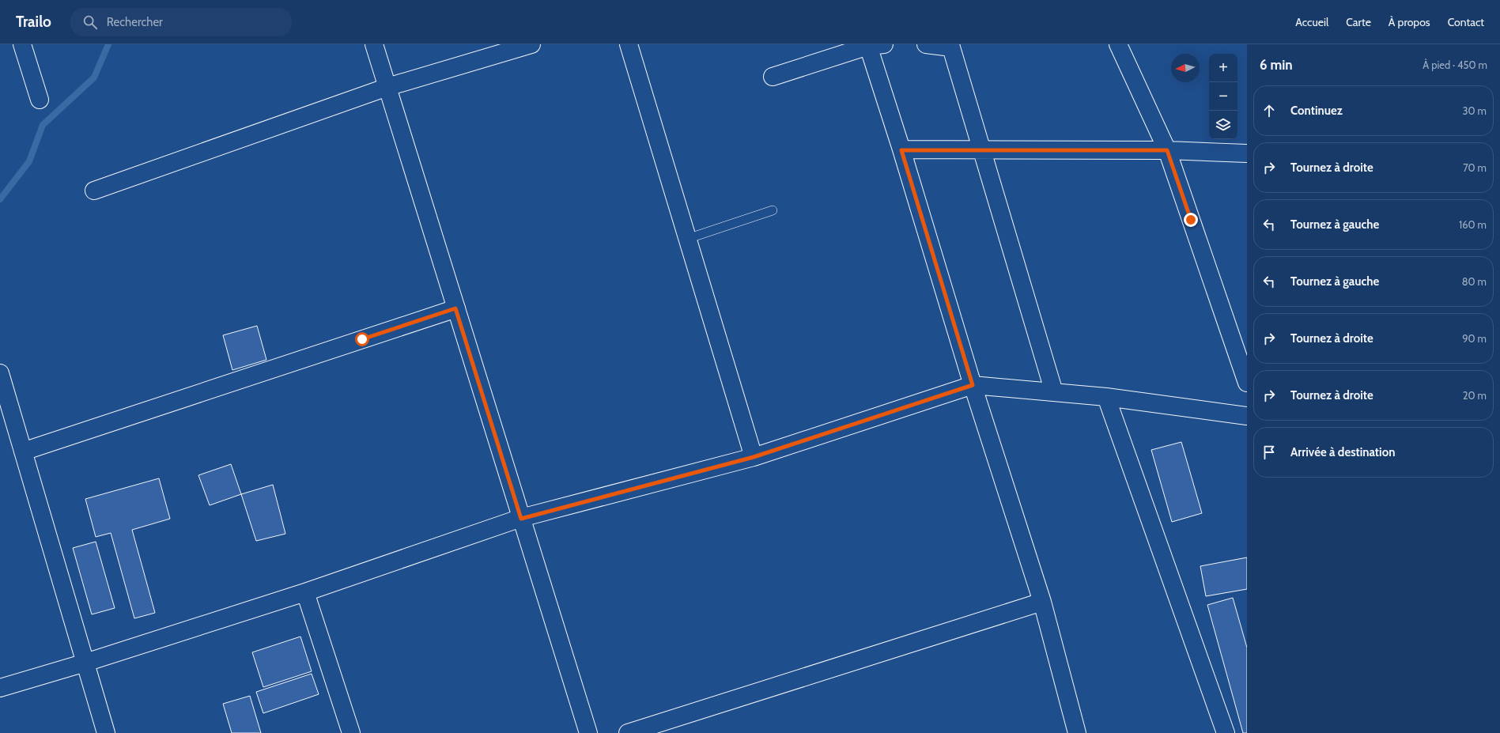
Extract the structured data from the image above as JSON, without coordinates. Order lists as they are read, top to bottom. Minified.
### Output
{"north":"left","page":{"header":"Trailo","search":"Rechercher","nav":["Accueil","Carte","À propos","Contact"],"heading":["6 min","À pied · 450 m"],"map_buttons":["+","−"],"list":[["Continuez","30 m"],["Tournez à droite","70 m"],["Tournez à gauche","160 m"],["Tournez à gauche","80 m"],["Tournez à droite","90 m"],["Tournez à droite","20 m"],"Arrivée à destination"]}}
